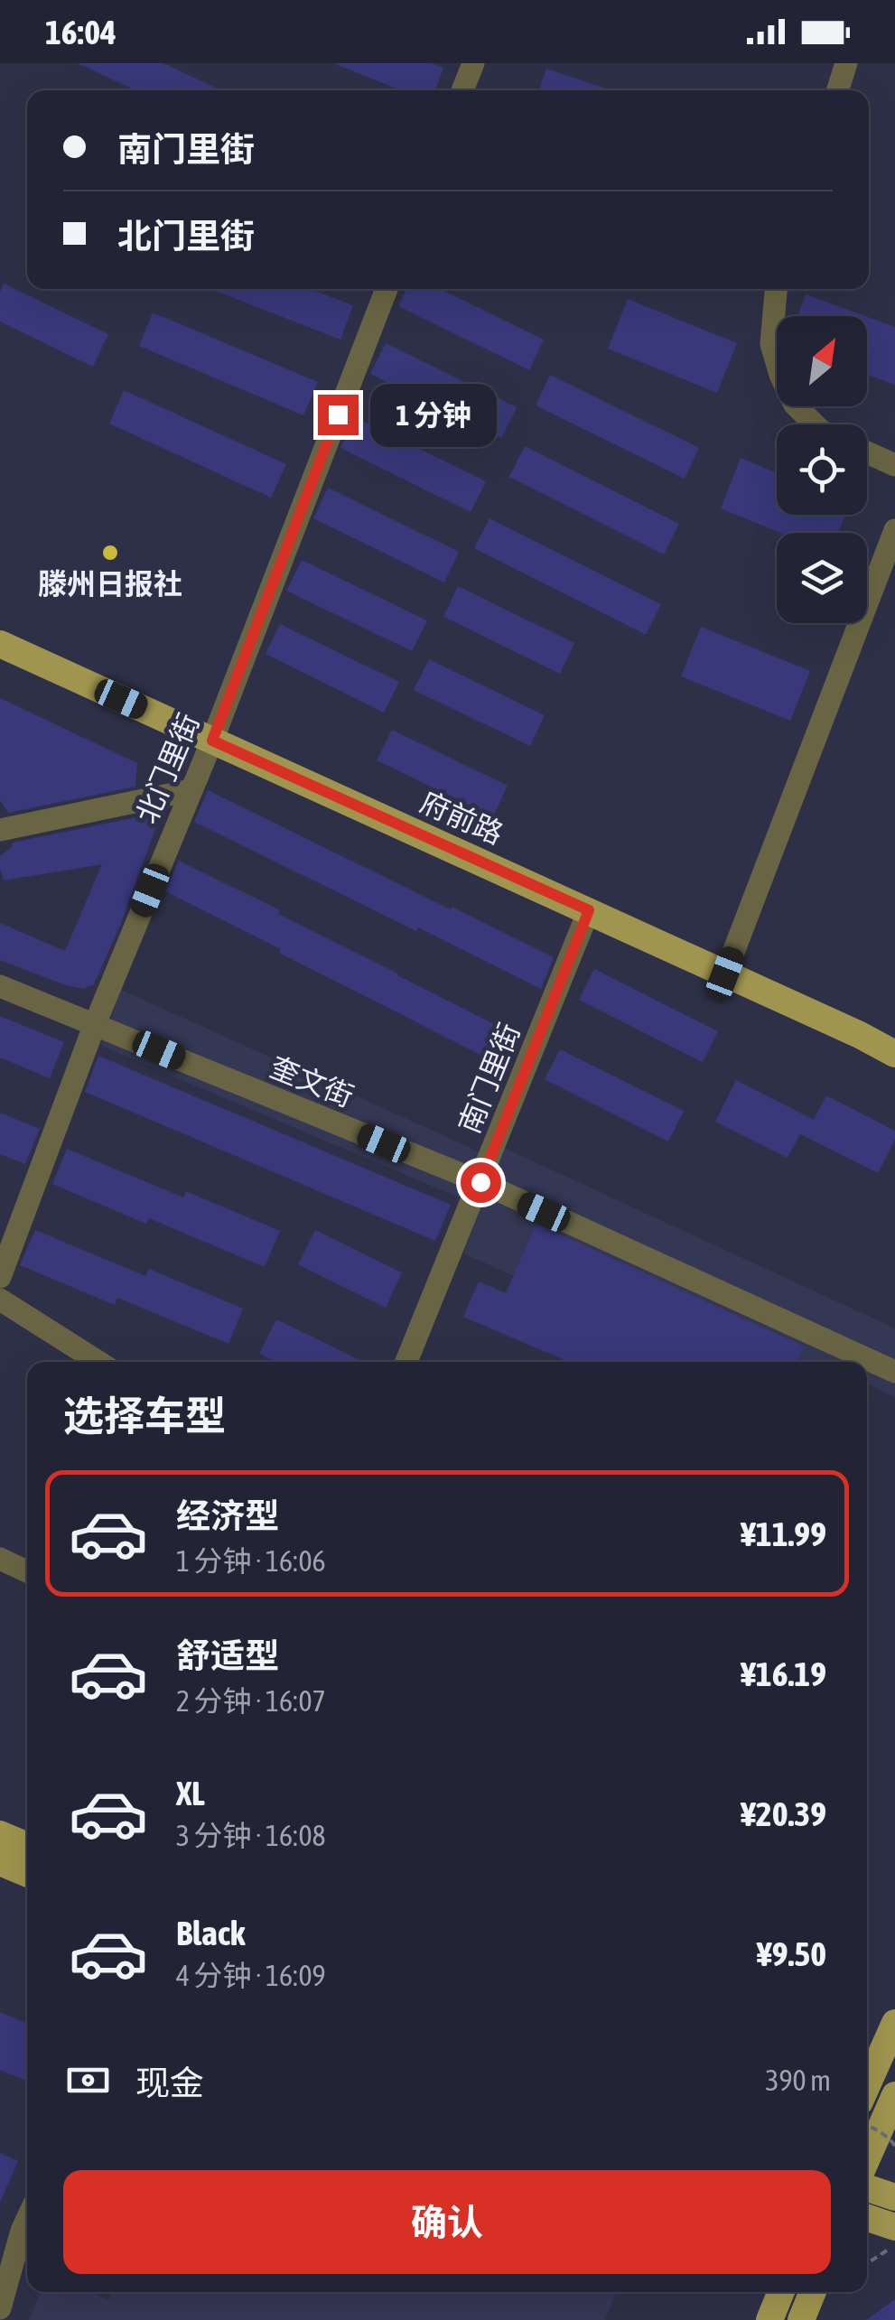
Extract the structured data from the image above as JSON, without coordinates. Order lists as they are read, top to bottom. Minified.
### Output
{"streets":{"main road":["府前路"],"street":["北门里街","南门里街","奎文街"]},"crossings":[["北门里街","府前路"],["北门里街","奎文街"],["府前路","南门里街"],["南门里街","奎文街"]],"places":["滕州日报社"],"north":"top right","page":{"status":"16:04","banner":["南门里街","北门里街"],"bubble":"1 分钟","heading":"选择车型","list":[{"name":"经济型","note":"1 分钟 · 16:06","value":"¥11.99"},{"name":"舒适型","note":"2 分钟 · 16:07","value":"¥16.19"},{"name":"XL","note":"3 分钟 · 16:08","value":"¥20.39"},{"name":"Black","note":"4 分钟 · 16:09","value":"¥9.50"}],"pay":["现金","390 m"],"buttons":"确认"}}
